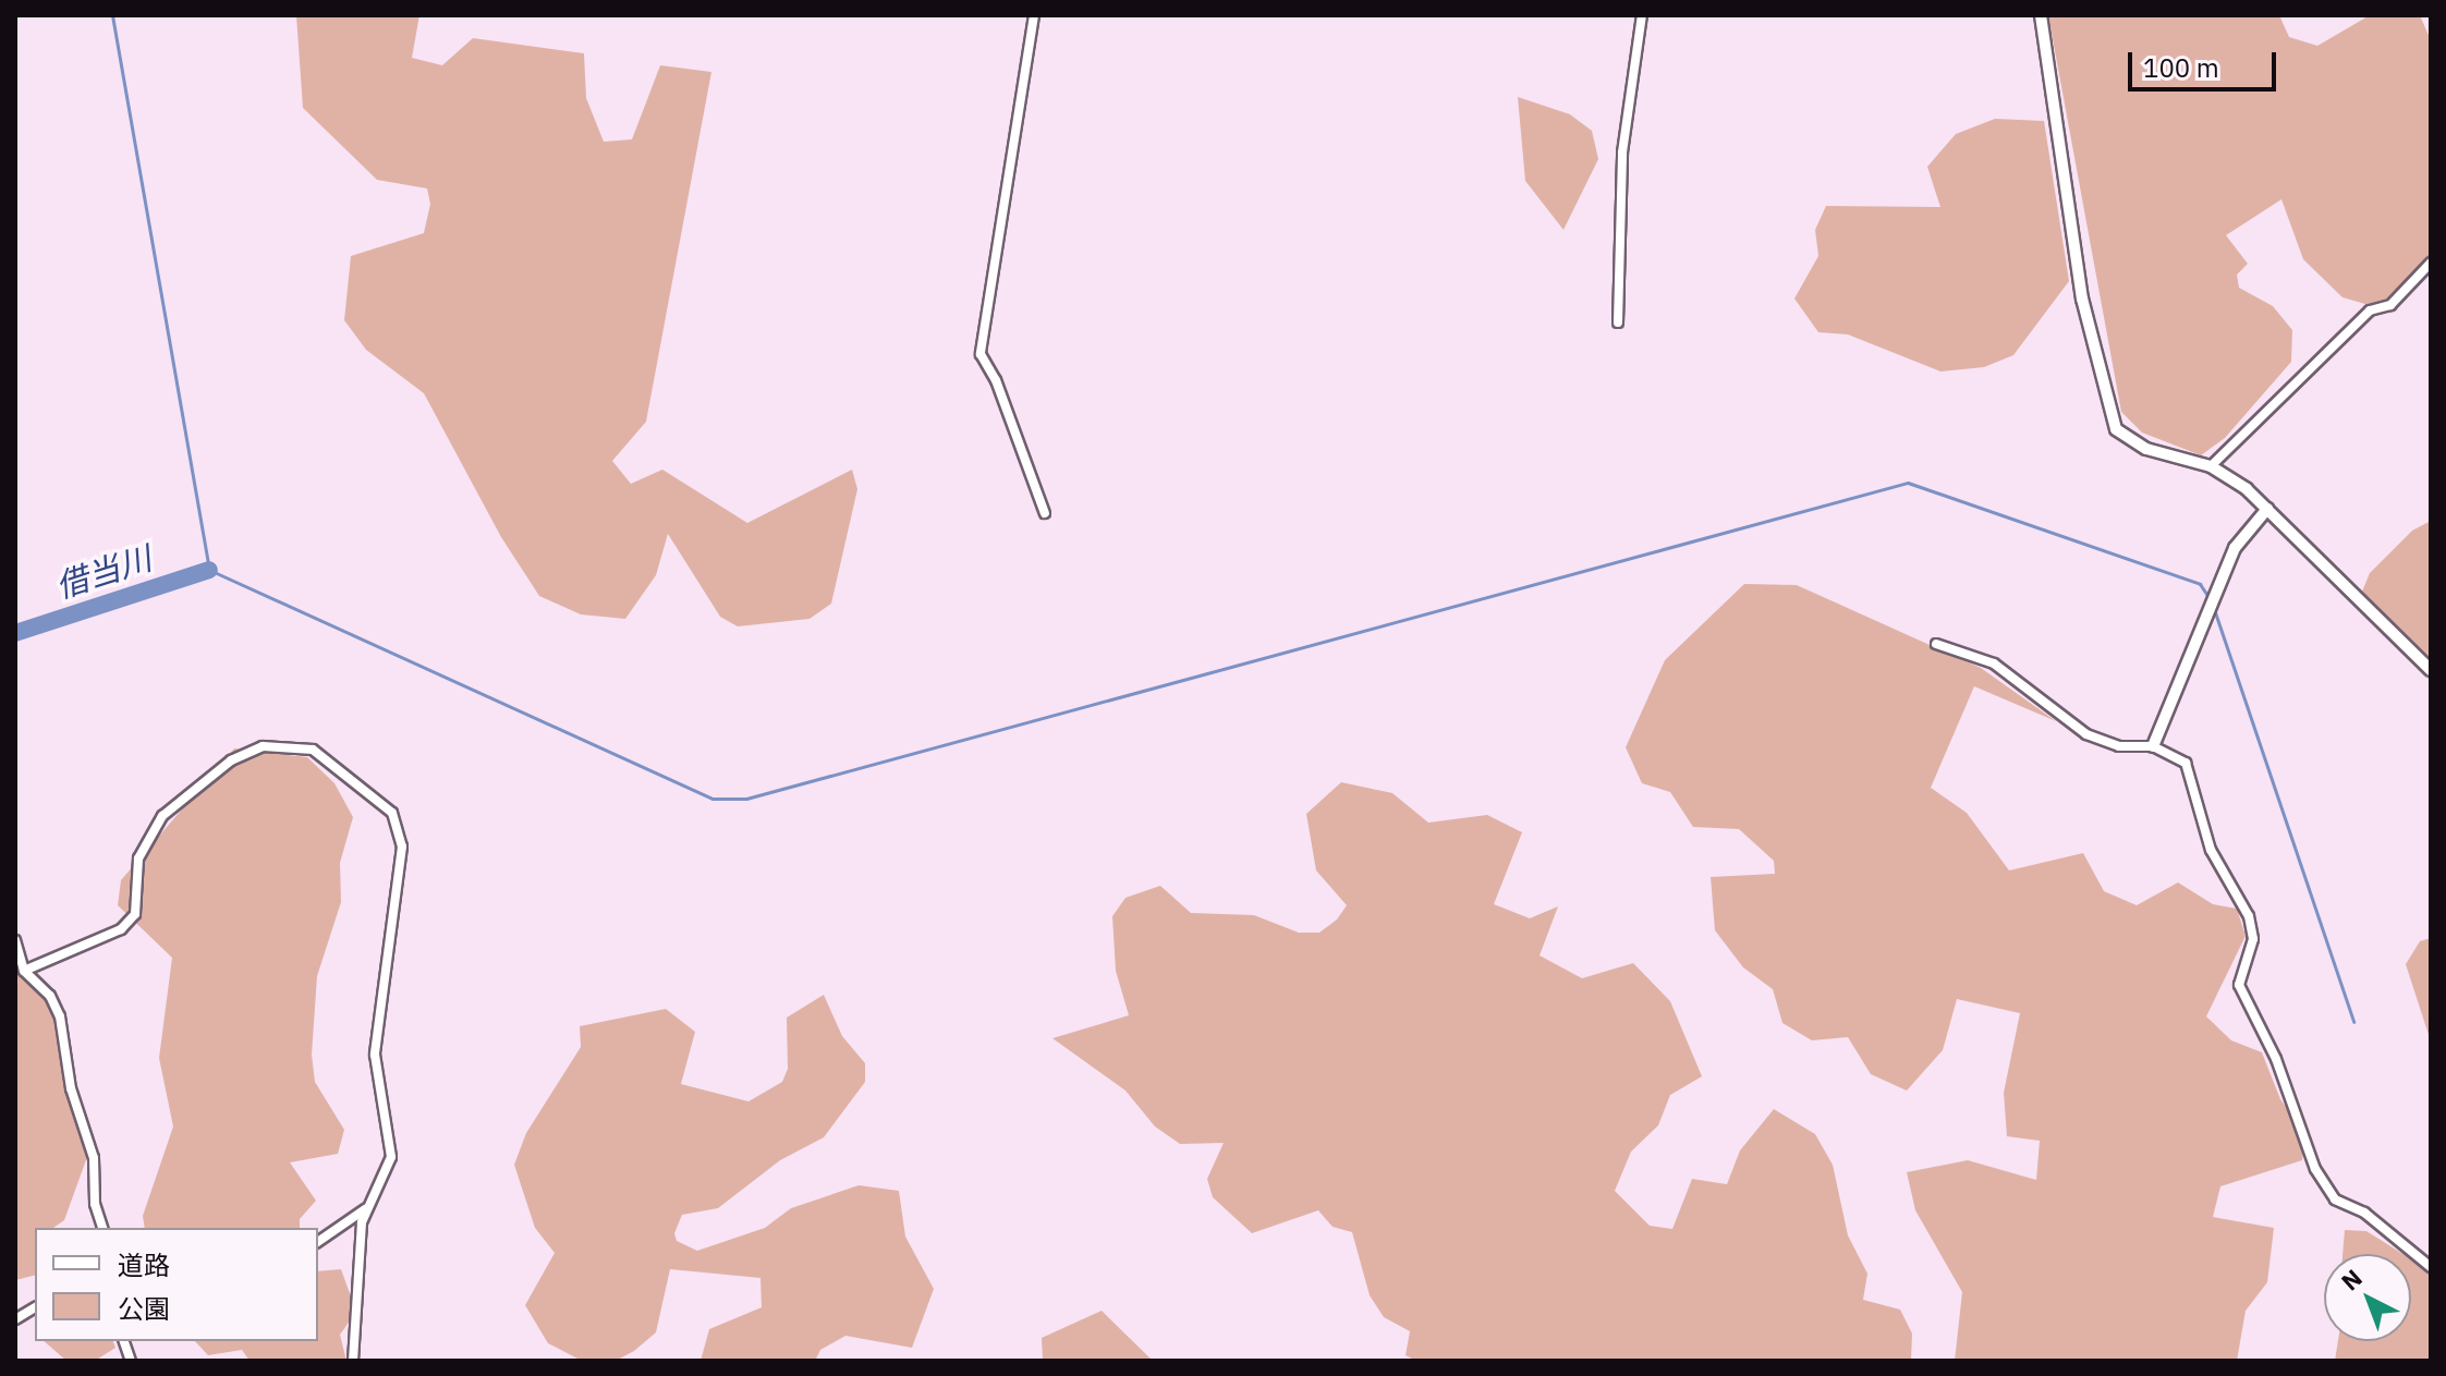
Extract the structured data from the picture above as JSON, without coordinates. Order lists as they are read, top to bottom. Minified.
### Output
{"water":["借当川"],"legend":["道路","公園"],"scale_bar":"100 m","north":"top left"}
